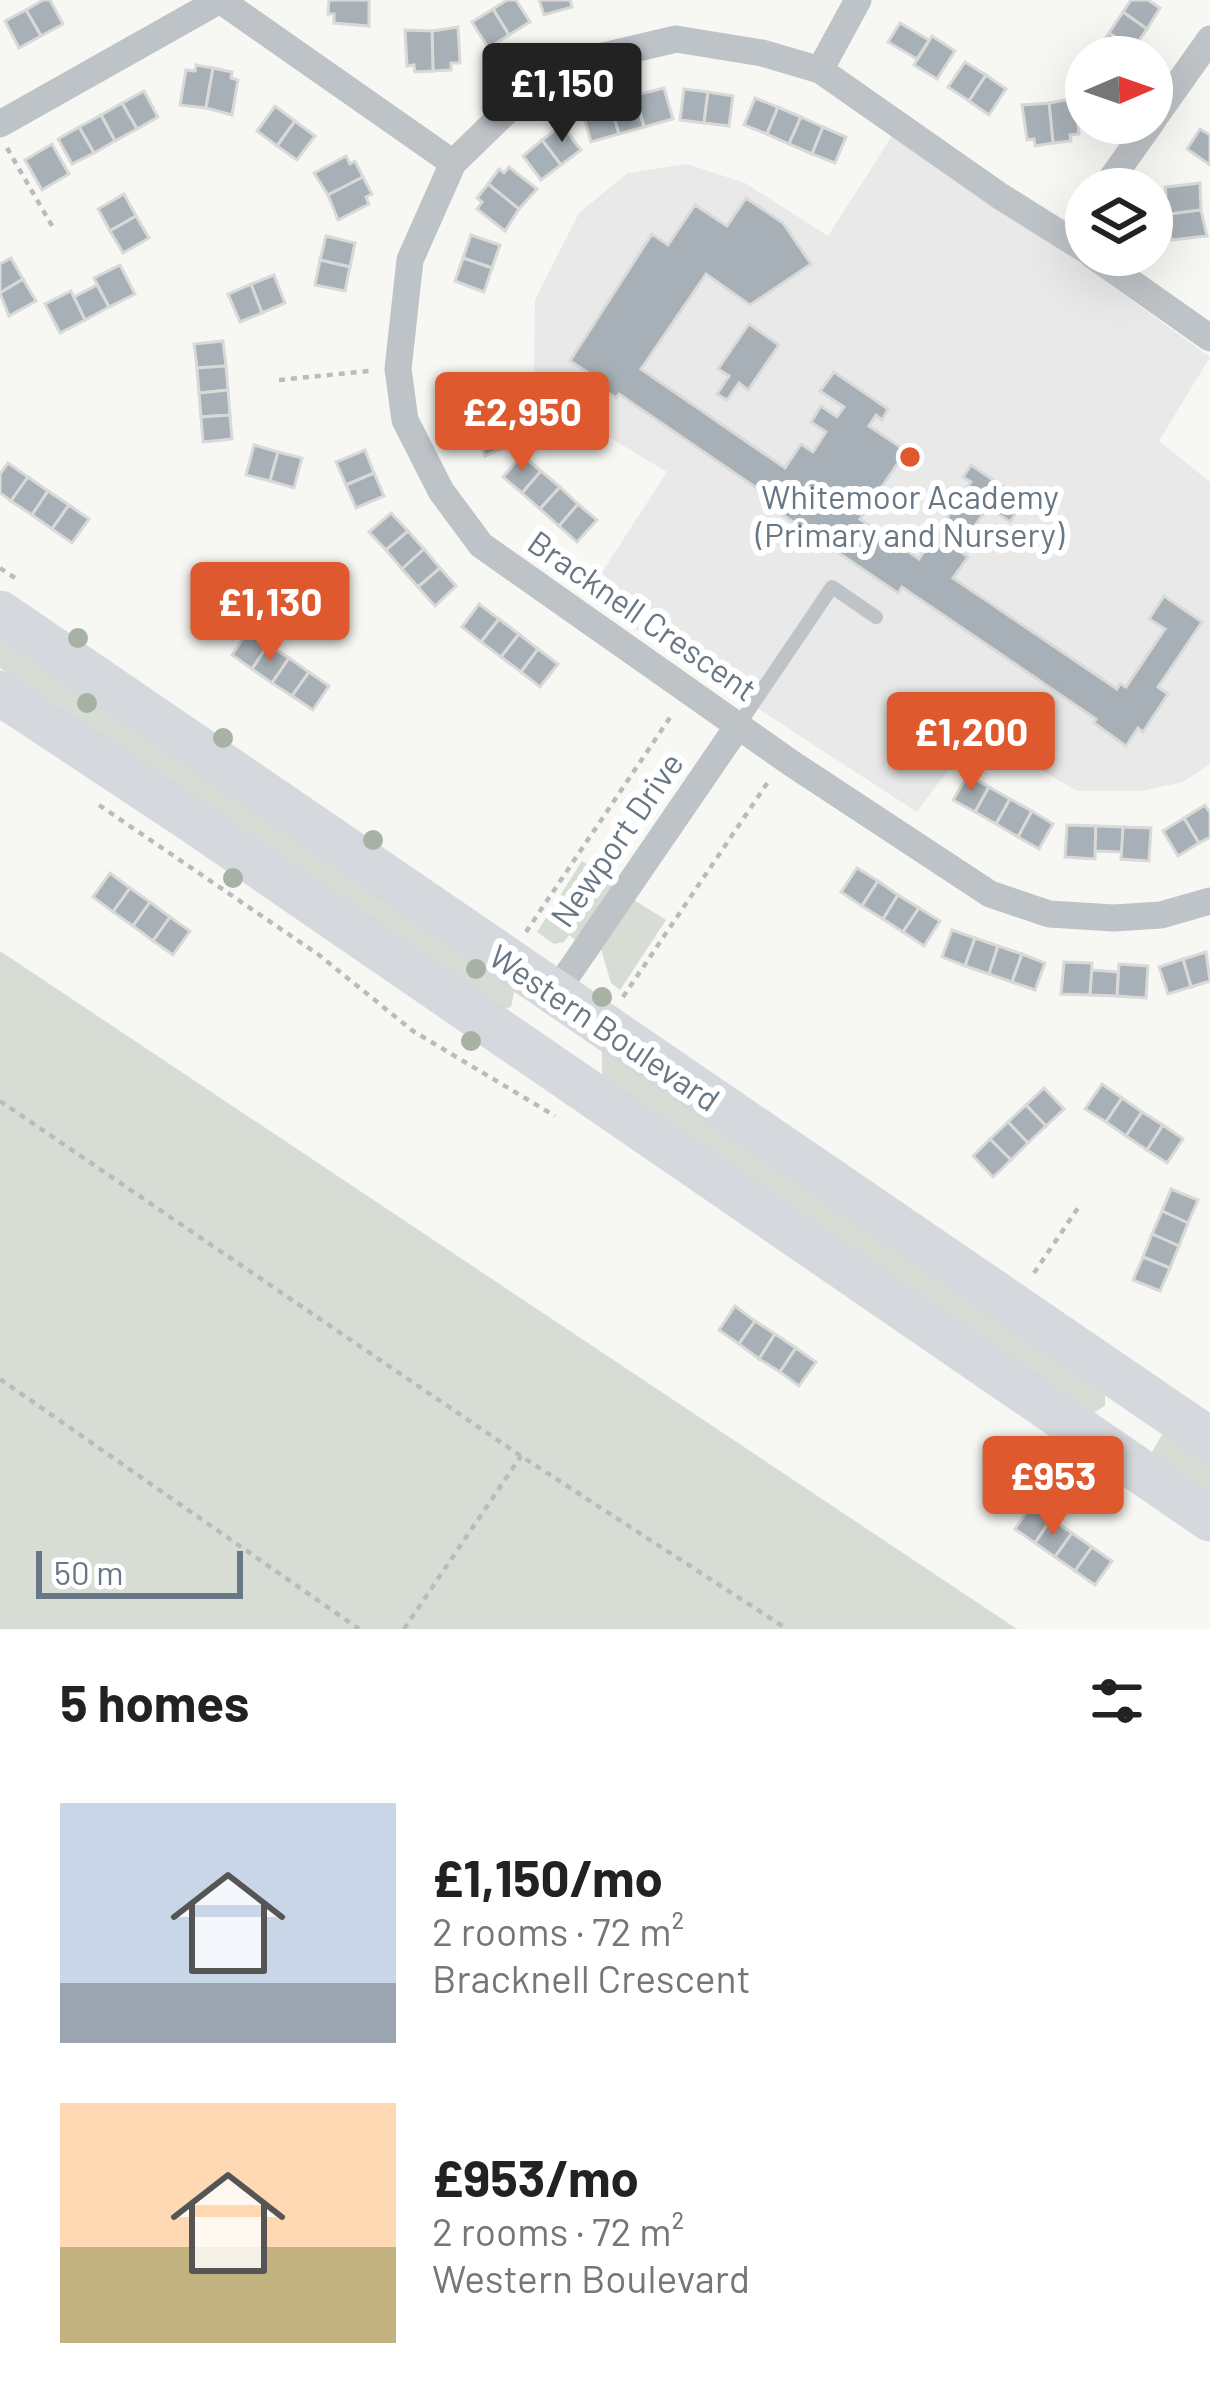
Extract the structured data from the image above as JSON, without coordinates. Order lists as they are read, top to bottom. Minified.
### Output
{"streets":{"highway":["Western Boulevard"],"street":["Bracknell Crescent","Newport Drive"]},"crossings":[["Bracknell Crescent","Newport Drive"],["Newport Drive","Western Boulevard"]],"places":["Whitemoor Academy (Primary and Nursery)"],"scale_bar":"50 m","north":"right","page":{"price":["£1,150","£2,950","£1,130","£1,200","£953"],"scale":"50 m","heading":"5 homes","list":[{"name":"£1,150/mo","note":"2 rooms · 72 m² · Bracknell Crescent"},{"name":"£953/mo","note":"2 rooms · 72 m² · Western Boulevard"}]}}
